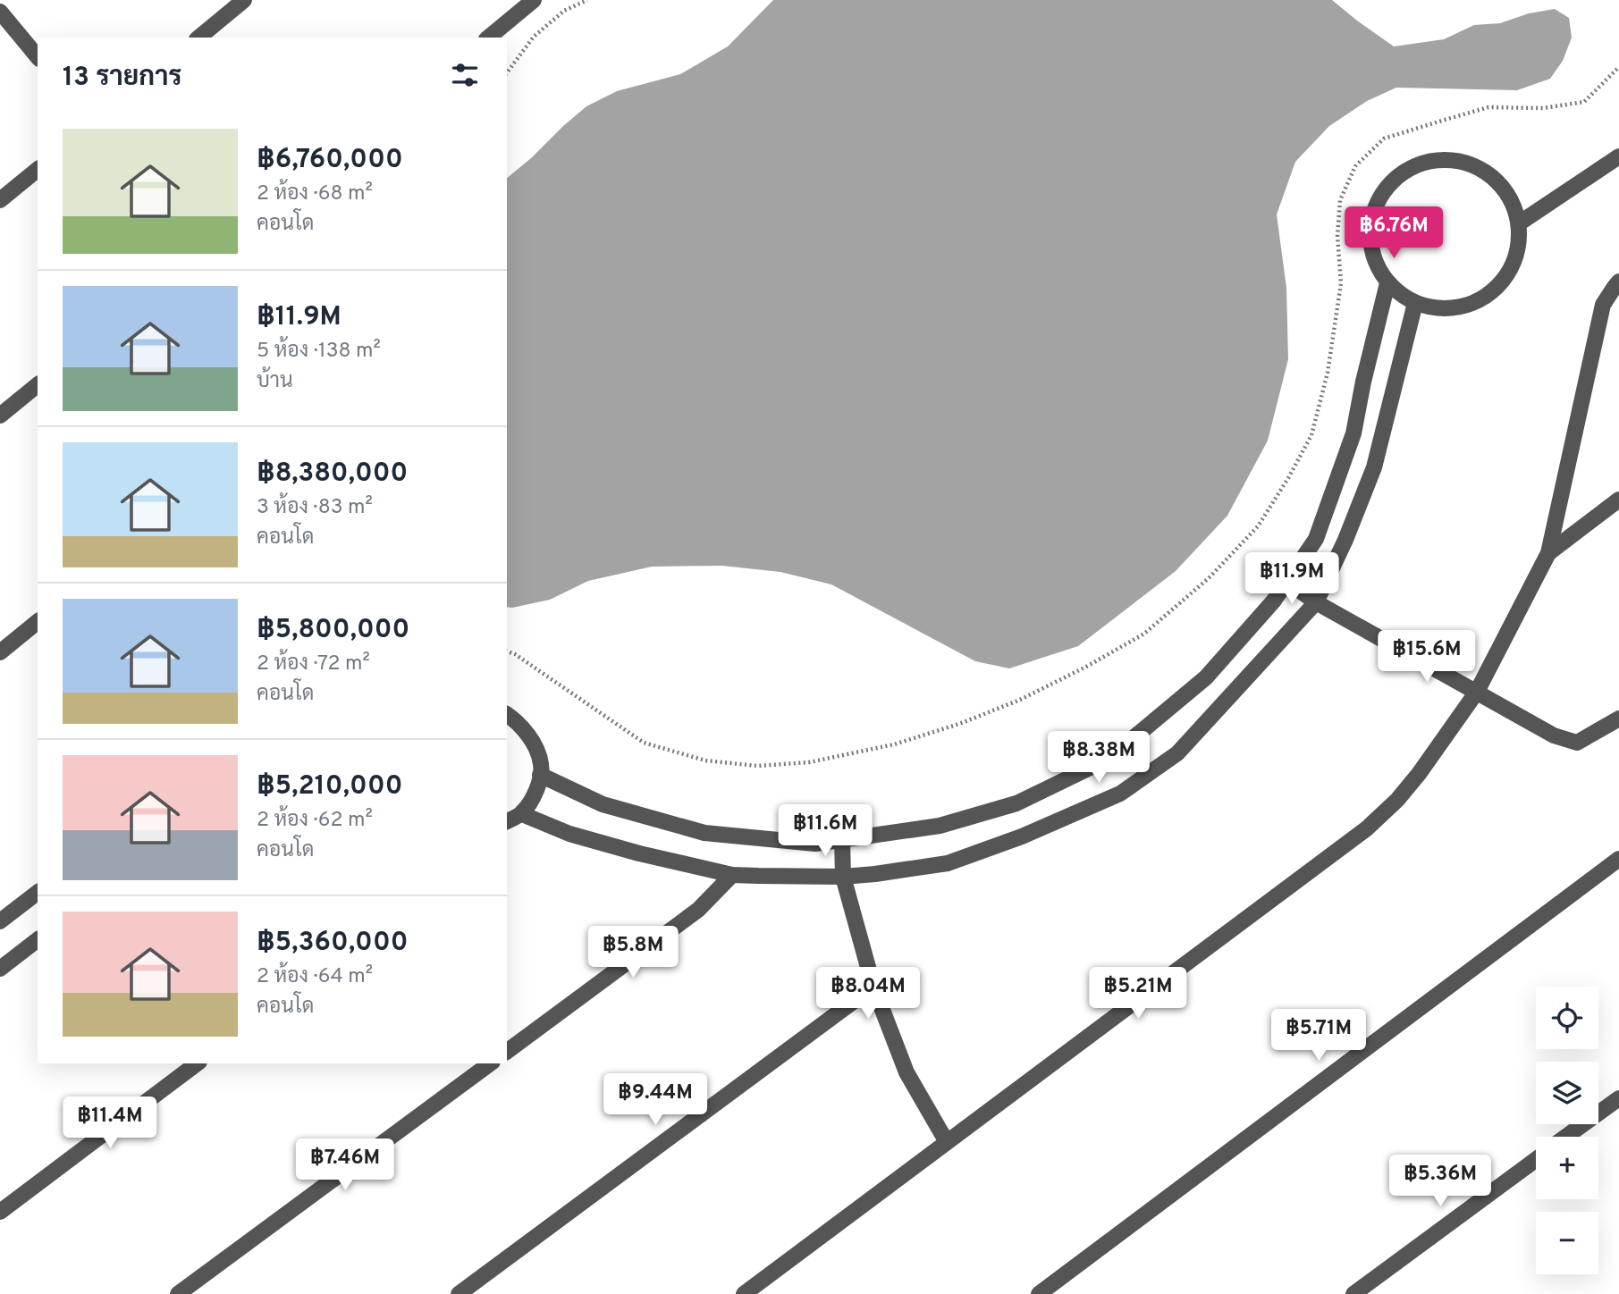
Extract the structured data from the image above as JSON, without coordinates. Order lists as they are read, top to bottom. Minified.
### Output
{"page":{"heading":"13 รายการ","list":[{"name":"฿6,760,000","note":"2 ห้อง · 68 m² · คอนโด"},{"name":"฿11.9M","note":"5 ห้อง · 138 m² · บ้าน"},{"name":"฿8,380,000","note":"3 ห้อง · 83 m² · คอนโด"},{"name":"฿5,800,000","note":"2 ห้อง · 72 m² · คอนโด"},{"name":"฿5,210,000","note":"2 ห้อง · 62 m² · คอนโด"},{"name":"฿5,360,000","note":"2 ห้อง · 64 m² · คอนโด"}],"price":["฿6.76M","฿11.9M","฿15.6M","฿8.38M","฿11.6M","฿5.8M","฿8.04M","฿5.21M","฿5.71M","฿9.44M","฿11.4M","฿7.46M","฿5.36M"],"map_buttons":["+","−"]}}
